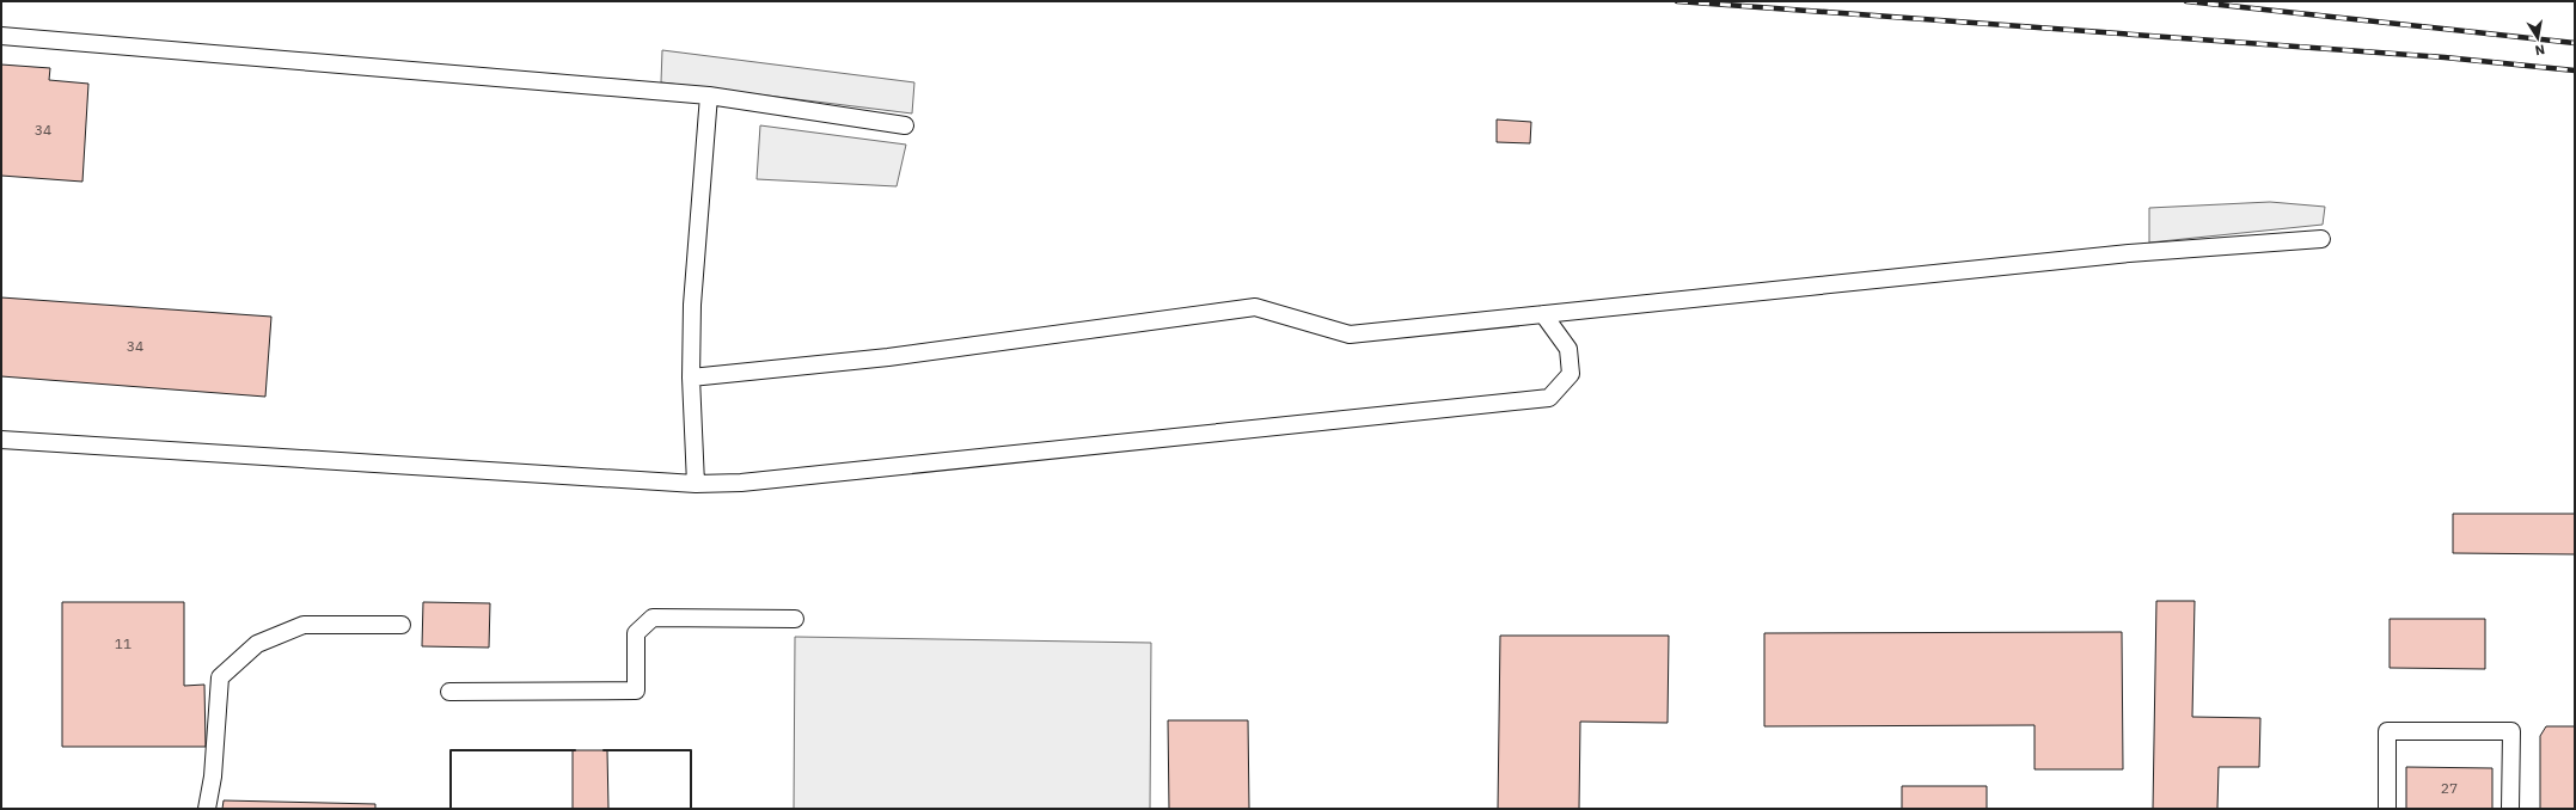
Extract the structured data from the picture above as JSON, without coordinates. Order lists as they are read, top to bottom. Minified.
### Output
{"house_numbers":["34","34","11","27"],"north":"bottom"}
